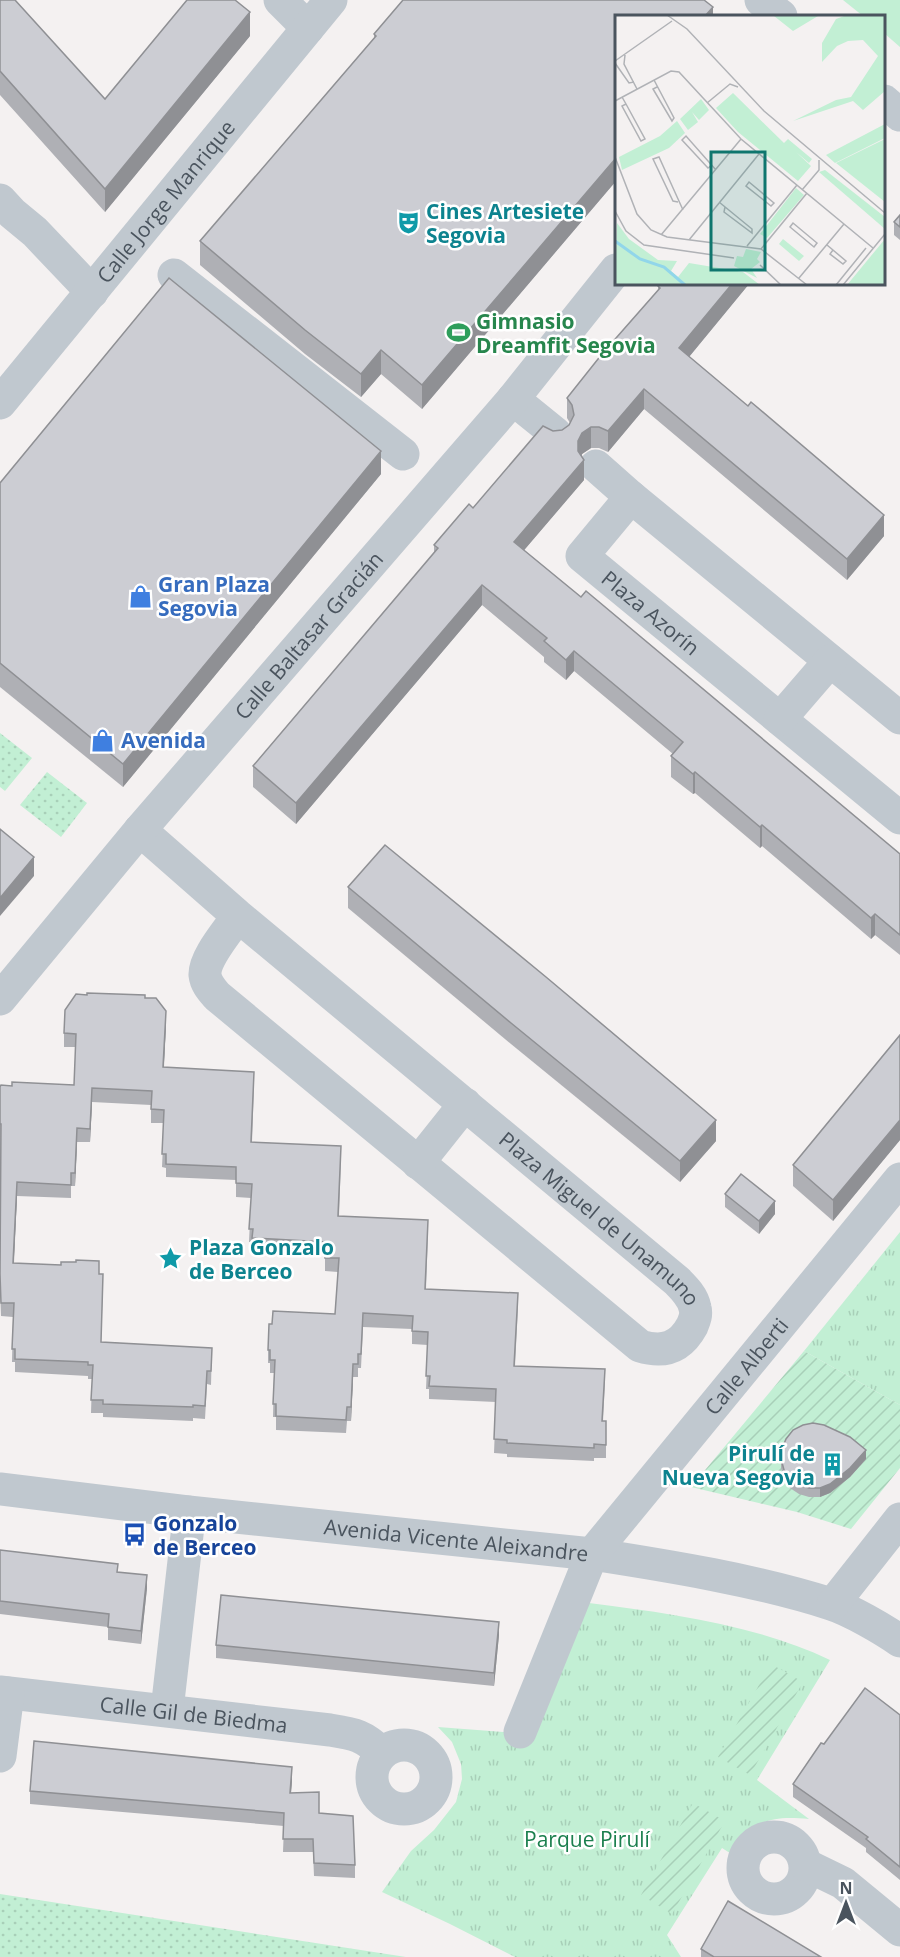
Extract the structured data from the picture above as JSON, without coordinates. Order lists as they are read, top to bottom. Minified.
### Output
{"streets":{"street":["Calle Jorge Manrique","Plaza Azorín","Calle Baltasar Gracián","Plaza Miguel de Unamuno","Calle Alberti","Avenida Vicente Aleixandre","Calle Gil de Biedma"]},"crossings":[["Calle Baltasar Gracián","Plaza Miguel de Unamuno"],["Calle Alberti","Avenida Vicente Aleixandre"]],"parks":["Parque Pirulí"],"places":{"theatre":["Cines Artesiete Segovia"],"sports":["Gimnasio Dreamfit Segovia"],"shop":["Gran Plaza Segovia","Avenida"],"place":["Plaza Gonzalo de Berceo"],"building":["Pirulí de Nueva Segovia"],"bus stop":["Gonzalo de Berceo"]},"north":"top"}
